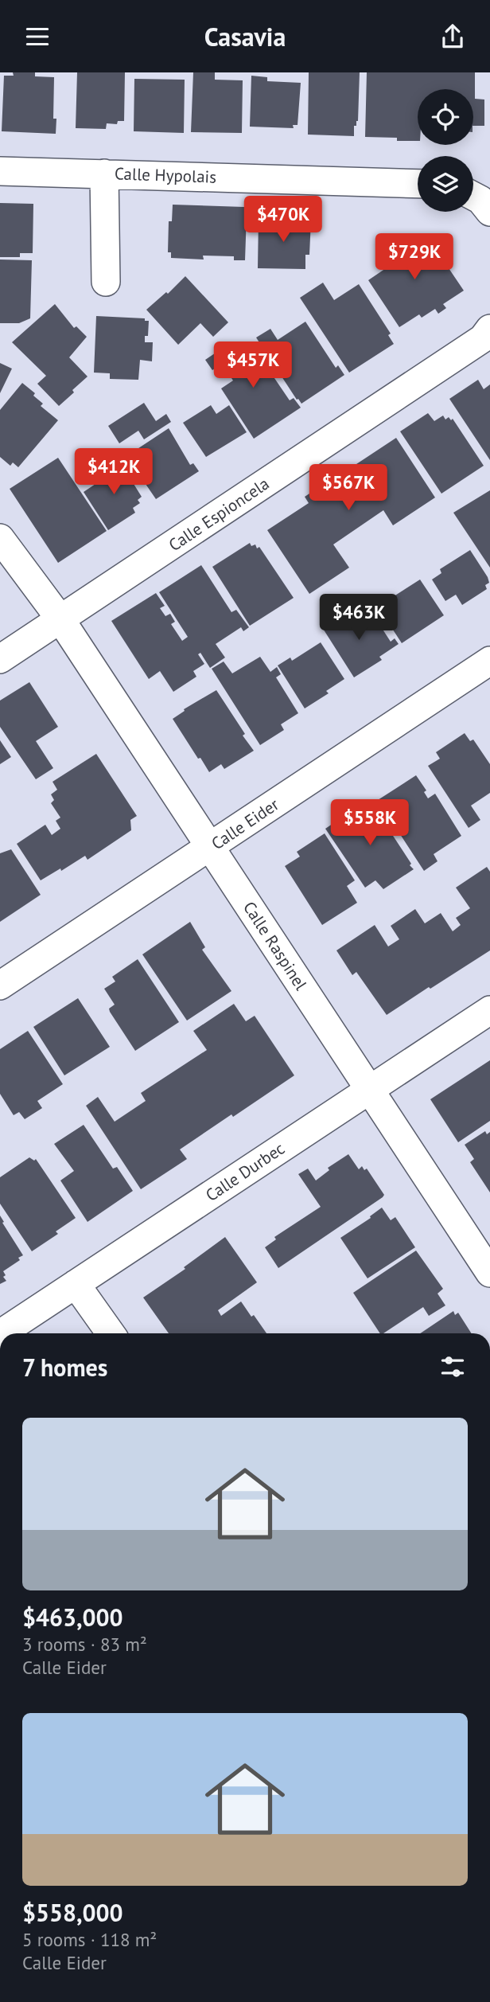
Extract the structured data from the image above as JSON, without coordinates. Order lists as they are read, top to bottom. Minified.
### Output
{"streets":{"street":["Calle Hypolais","Calle Espioncela","Calle Eider","Calle Raspinel","Calle Durbec"]},"crossings":[["Calle Espioncela","Calle Raspinel"],["Calle Eider","Calle Raspinel"],["Calle Raspinel","Calle Durbec"]],"page":{"header":"Casavia","price":["$470K","$729K","$457K","$412K","$567K","$463K","$558K"],"heading":"7 homes","list":[{"name":"$463,000","note":"3 rooms · 83 m² · Calle Eider"},{"name":"$558,000","note":"5 rooms · 118 m² · Calle Eider"}]}}
